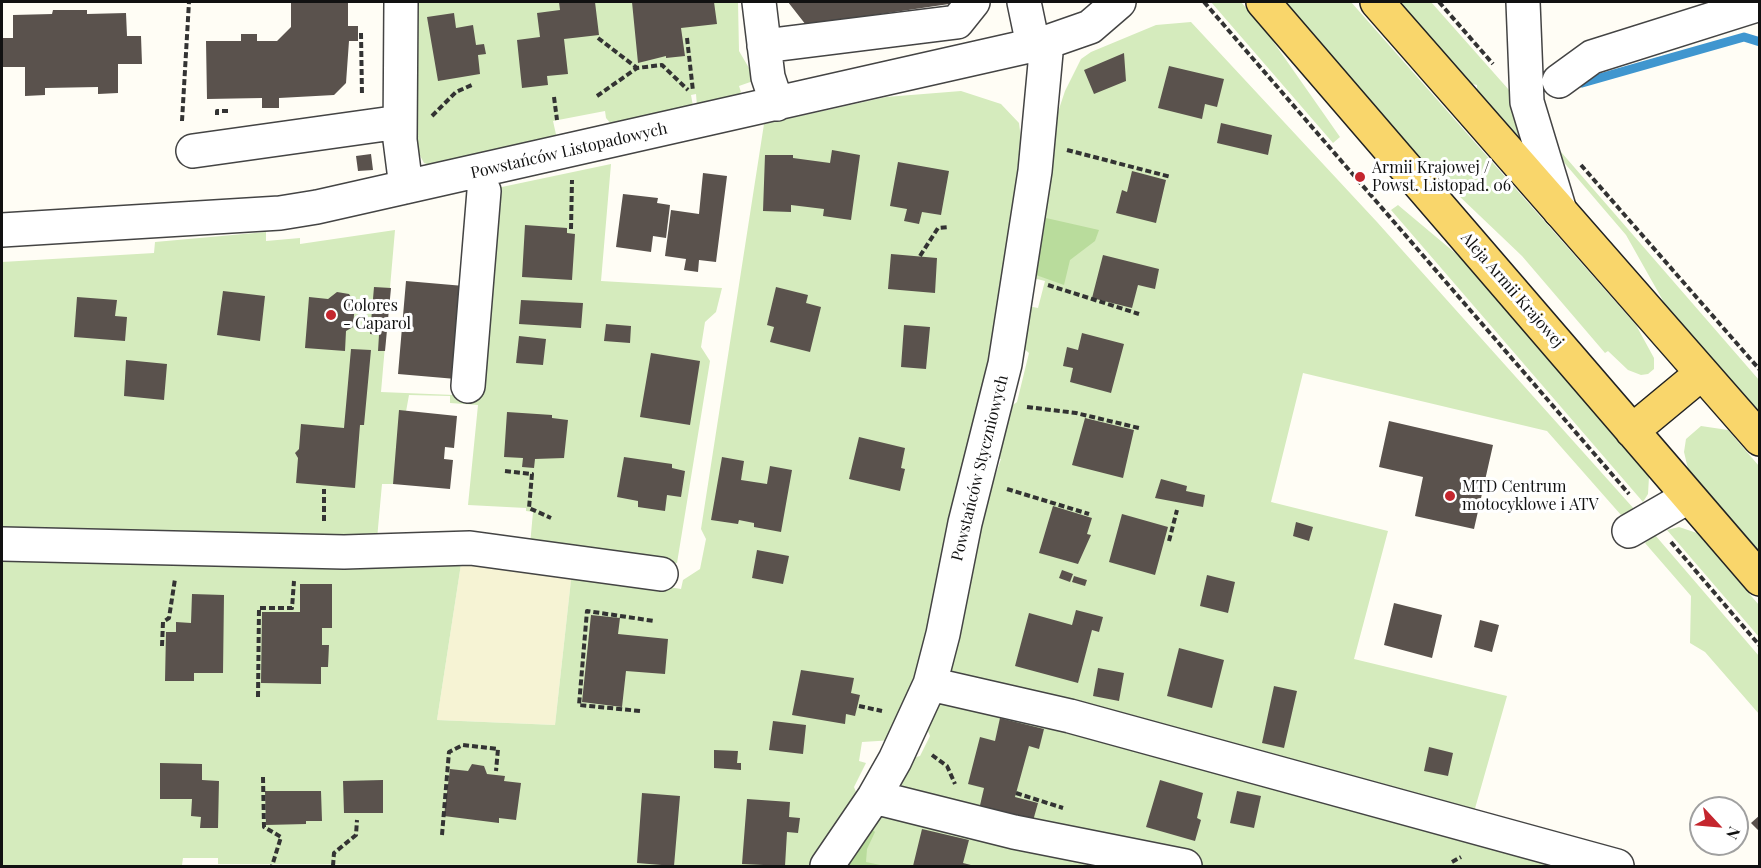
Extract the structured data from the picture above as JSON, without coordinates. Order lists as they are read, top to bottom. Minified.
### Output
{"streets":{"main road":["Aleja Armii Krajowej"],"street":["Powstańców Listopadowych","Powstańców Styczniowych"]},"crossings":[["Powstańców Listopadowych","Powstańców Styczniowych"]],"places":["Armii Krajowej / Powst. Listopad. 06","Colores - Caparol","MTD Centrum motocyklowe i ATV"],"north":"bottom right"}
